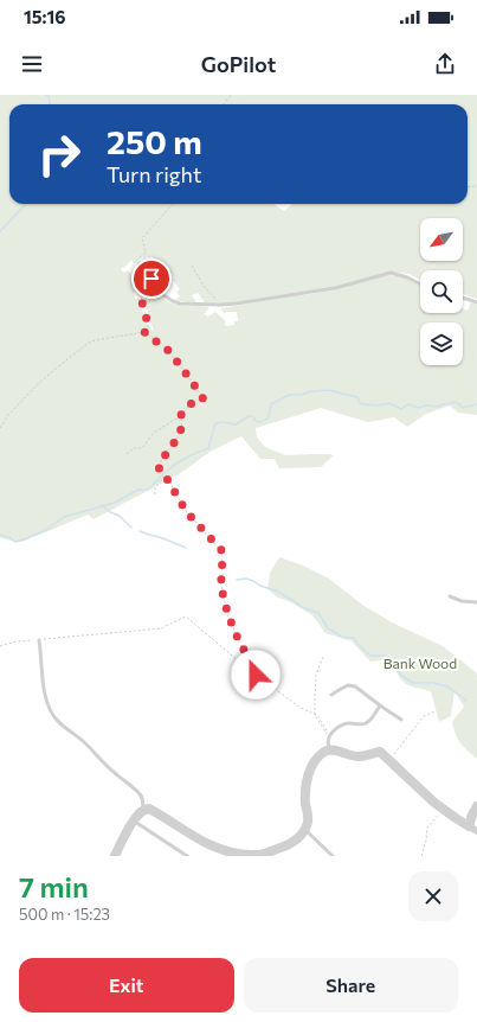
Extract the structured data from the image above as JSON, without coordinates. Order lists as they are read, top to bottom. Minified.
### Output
{"parks":["Bank Wood"],"north":"bottom left","page":{"status":"15:16","header":"GoPilot","turn":["250 m","Turn right"],"heading":["7 min","500 m · 15:23"],"buttons":["Exit","Share"]}}
